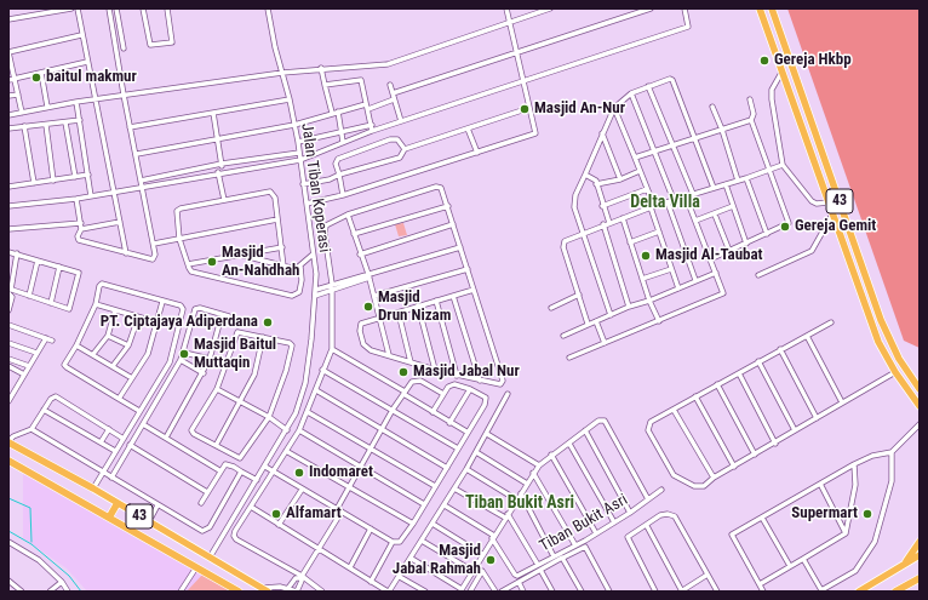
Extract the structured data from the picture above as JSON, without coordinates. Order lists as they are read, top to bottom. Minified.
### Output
{"streets":{"highway":["43"],"street":["Jalan Tiban Koperasi","Tiban Bukit Asri"]},"crossings":[["Jalan Tiban Koperasi","43"]],"districts":["Delta Villa","Tiban Bukit Asri"],"places":["Gereja Hkbp","baitul makmur","Masjid An-Nur","Gereja Gemit","Masjid Al-Taubat","Masjid An-Nahdhah","Masjid Drun Nizam","PT. Ciptajaya Adiperdana","Masjid Baitul Muttaqin","Masjid Jabal Nur","Indomaret","Alfamart","Supermart","Masjid Jabal Rahmah"]}
